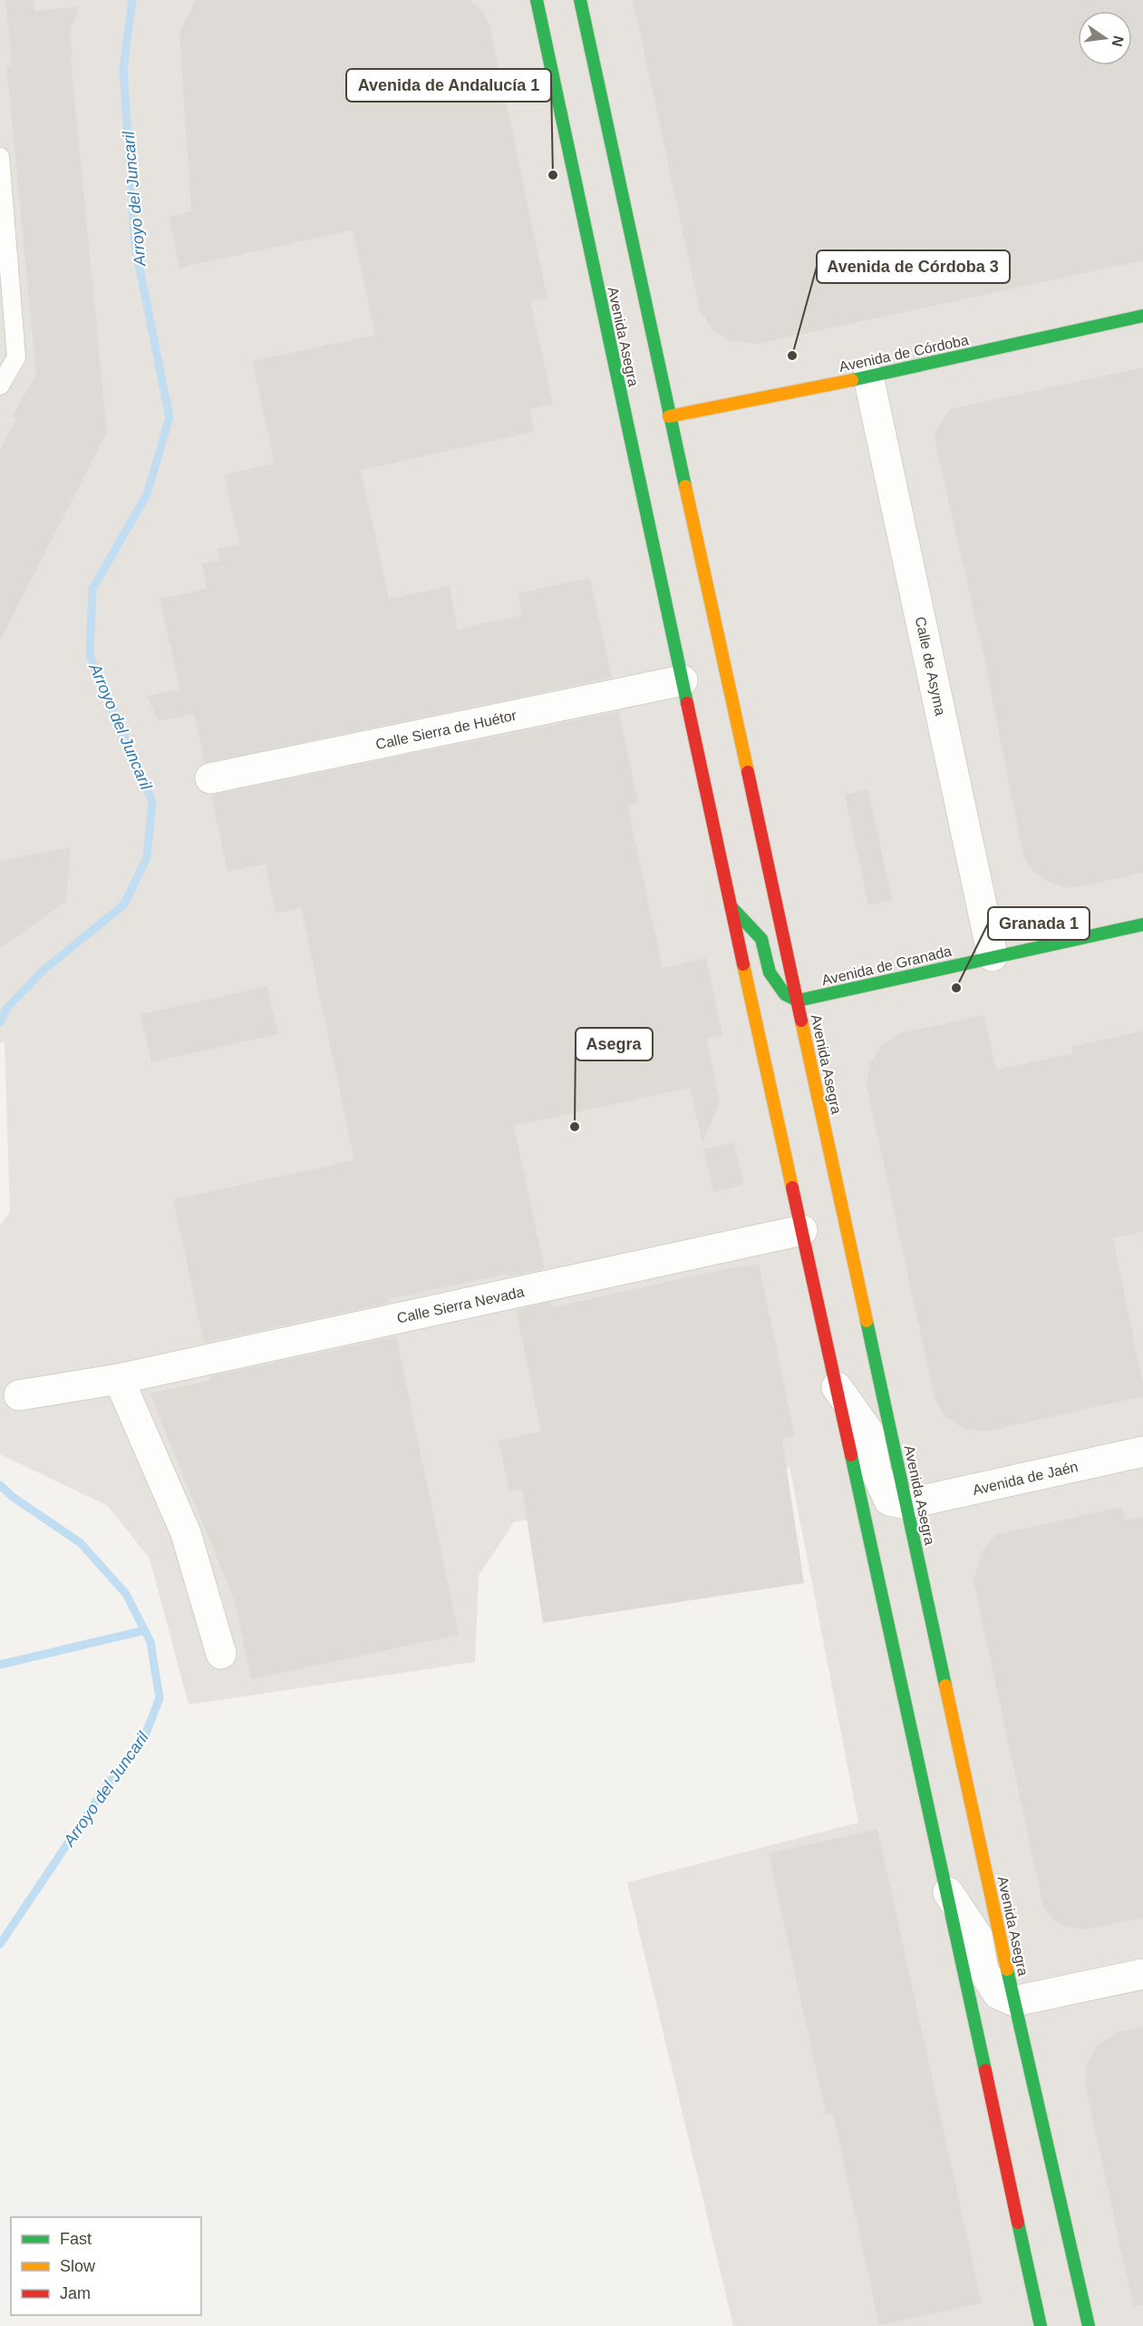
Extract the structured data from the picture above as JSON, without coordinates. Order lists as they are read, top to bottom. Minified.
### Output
{"streets":{"street":["Avenida Asegra","Avenida de Córdoba","Calle de Asyma","Calle Sierra de Huétor","Avenida de Granada","Calle Sierra Nevada","Avenida de Jaén"]},"crossings":[["Avenida Asegra","Avenida de Córdoba"],["Avenida Asegra","Calle Sierra de Huétor"],["Avenida Asegra","Avenida de Granada"],["Avenida Asegra","Calle Sierra Nevada"],["Avenida Asegra","Avenida de Jaén"],["Avenida de Córdoba","Calle de Asyma"],["Calle de Asyma","Avenida de Granada"]],"water":["Arroyo del Juncaril"],"places":["Avenida de Andalucía 1","Avenida de Córdoba 3","Granada 1","Asegra"],"legend":["Fast","Slow","Jam"],"north":"right"}
